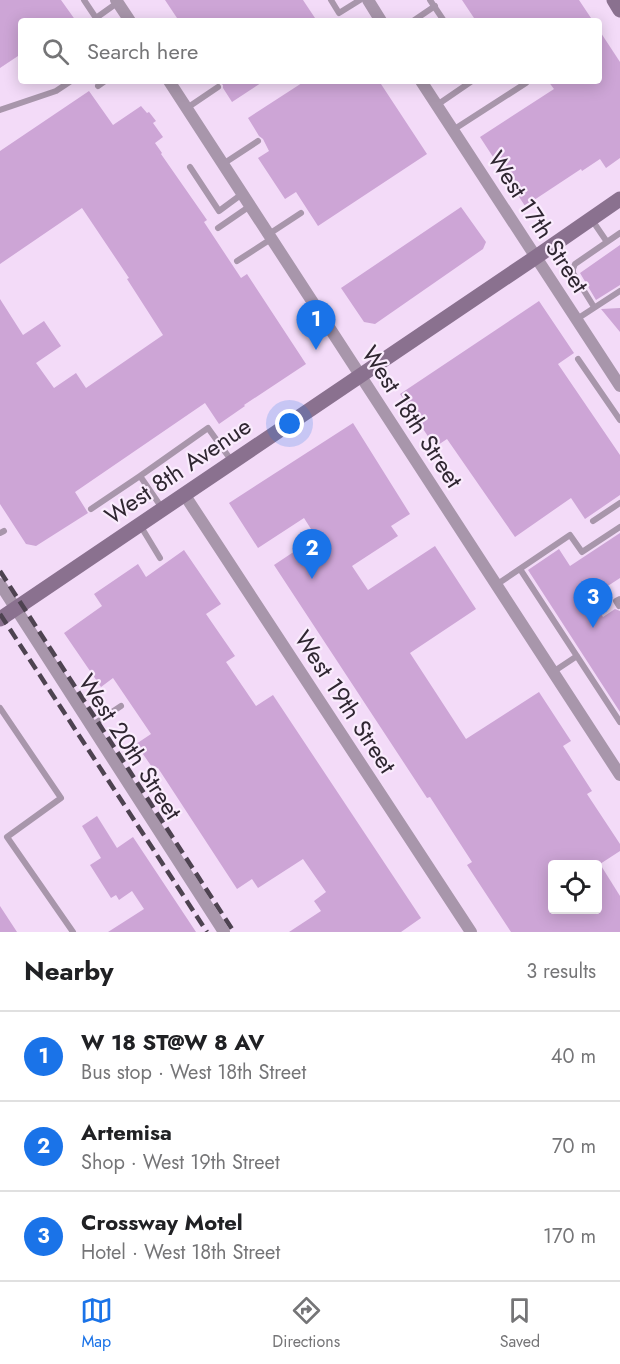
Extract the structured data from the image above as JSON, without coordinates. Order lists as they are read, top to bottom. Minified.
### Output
{"streets":{"street":["West 17th Street","West 18th Street","West 8th Avenue","West 19th Street","West 20th Street"]},"crossings":[["West 17th Street","West 8th Avenue"],["West 18th Street","West 8th Avenue"],["West 8th Avenue","West 19th Street"],["West 8th Avenue","West 20th Street"]],"page":{"search":"Search here","pins":["1","2","3"],"heading":["Nearby","3 results"],"list":[{"mark":"1","name":"W 18 ST@W 8 AV","note":"Bus stop · West 18th Street","value":"40 m"},{"mark":"2","name":"Artemisa","note":"Shop · West 19th Street","value":"70 m"},{"mark":"3","name":"Crossway Motel","note":"Hotel · West 18th Street","value":"170 m"}],"nav":["Map","Directions","Saved"]}}
